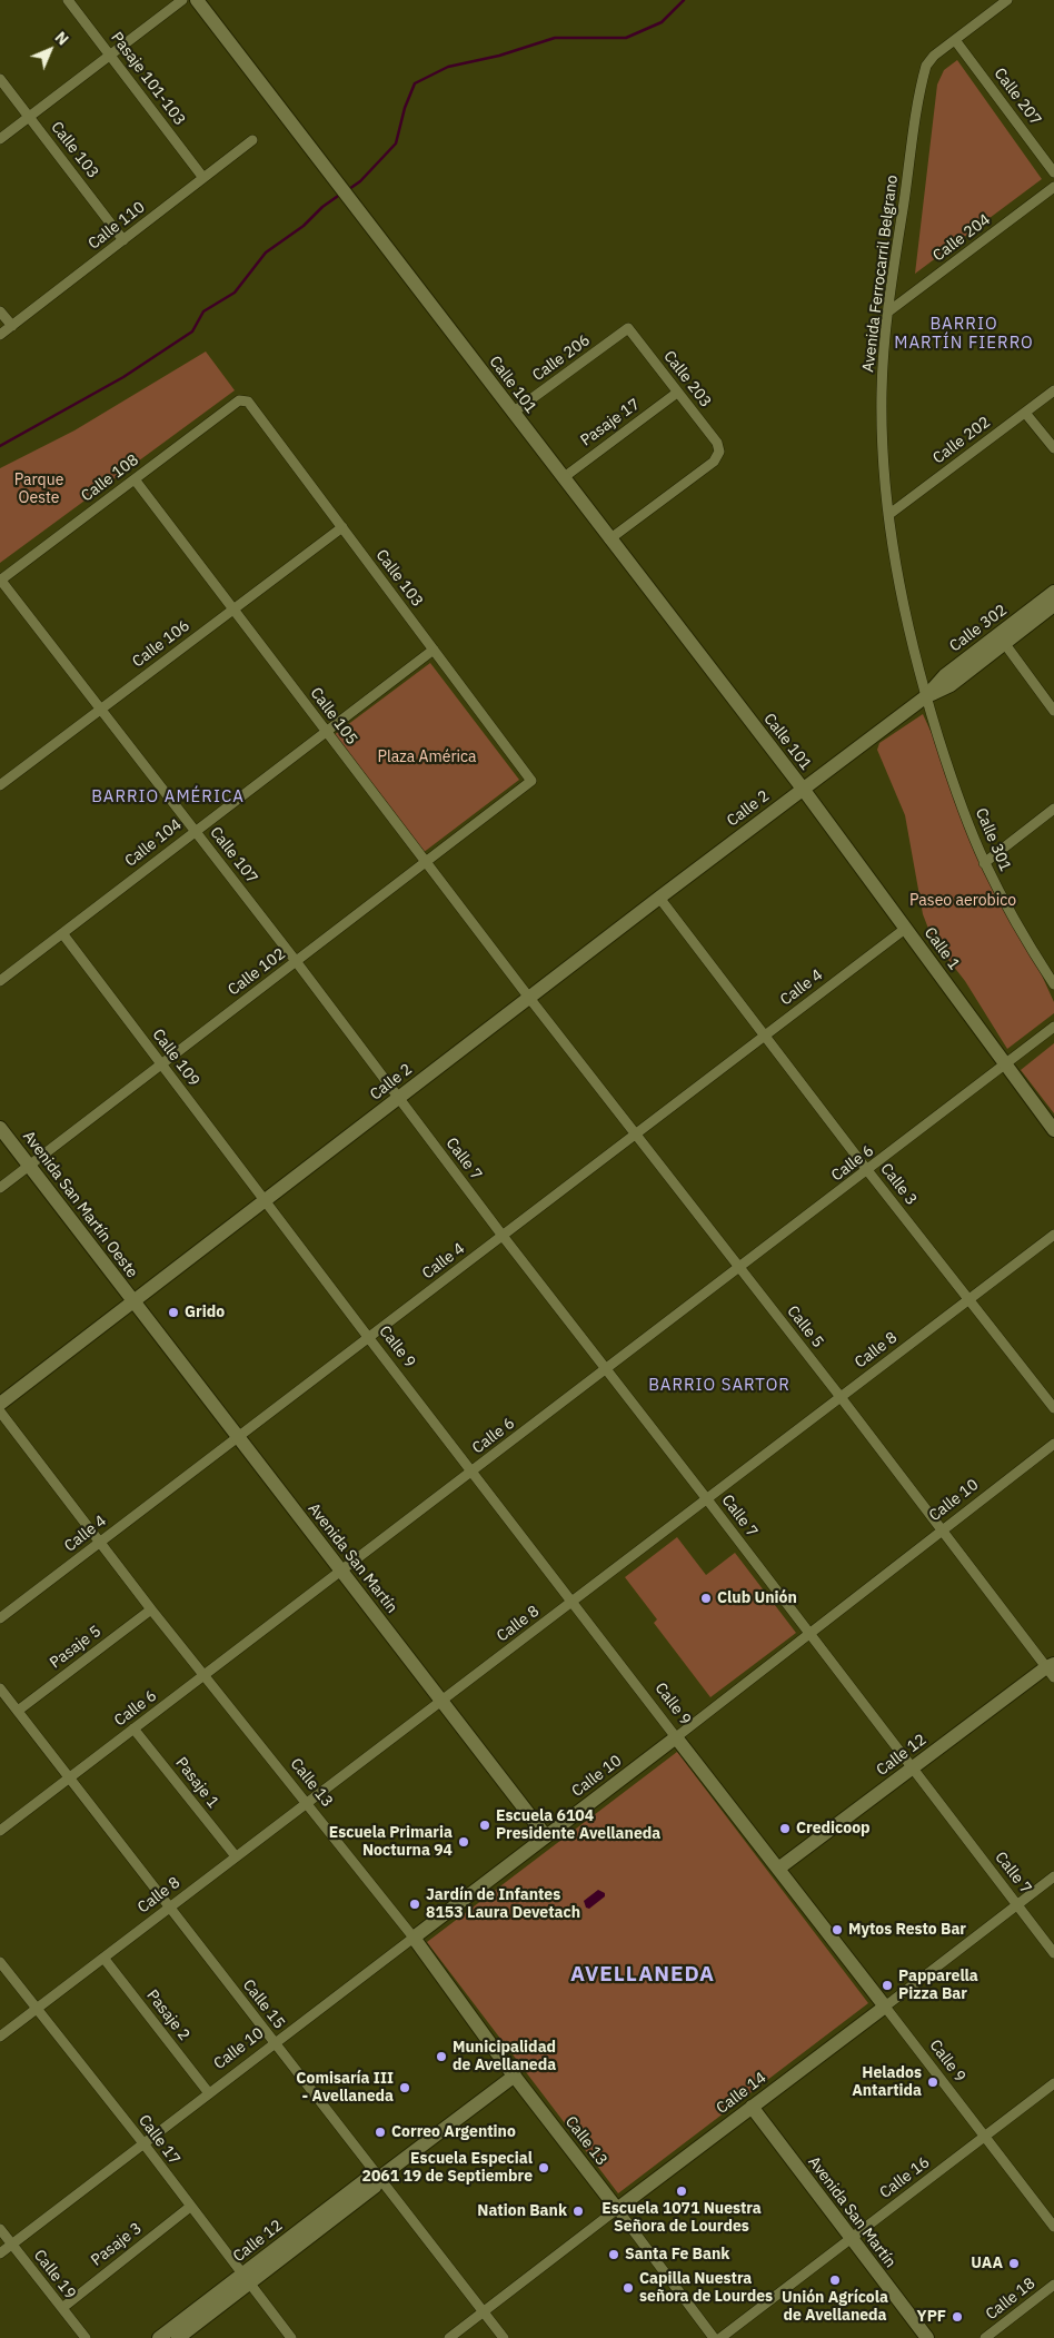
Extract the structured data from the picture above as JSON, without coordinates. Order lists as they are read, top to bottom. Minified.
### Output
{"streets":{"street":["Pasaje 101-103","Calle 207","Calle 103","Calle 110","Calle 204","Avenida Ferrocarril Belgrano","Calle 206","Calle 203","Calle 101","Pasaje 17","Calle 202","Calle 108","Calle 302","Calle 106","Calle 105","Calle 2","Calle 301","Calle 104","Calle 107","Calle 1","Calle 102","Calle 4","Calle 109","Calle 7","Calle 6","Calle 3","Avenida San Martín Oeste","Calle 5","Calle 9","Calle 8","Calle 10","Avenida San Martín","Pasaje 5","Calle 12","Pasaje 1","Calle 13","Calle 15","Pasaje 2","Calle 14","Calle 17","Calle 16","Pasaje 3","Calle 19","Calle 18"]},"crossings":[["Pasaje 101-103","Calle 110"],["Calle 207","Avenida Ferrocarril Belgrano"],["Calle 103","Calle 110"],["Calle 103","Calle 108"],["Calle 103","Calle 106"],["Calle 103","Calle 104"],["Calle 103","Calle 102"],["Calle 204","Avenida Ferrocarril Belgrano"],["Avenida Ferrocarril Belgrano","Calle 202"],["Avenida Ferrocarril Belgrano","Calle 302"],["Avenida Ferrocarril Belgrano","Calle 301"],["Calle 206","Calle 203"],["Calle 206","Calle 101"],["Calle 203","Calle 101"],["Calle 203","Pasaje 17"],["Calle 101","Pasaje 17"],["Calle 101","Calle 302"],["Calle 101","Calle 2"],["Calle 101","Calle 1"],["Calle 108","Calle 105"],["Calle 108","Calle 107"],["Calle 302","Calle 2"],["Calle 302","Calle 301"],["Calle 302","Calle 1"],["Calle 106","Calle 105"],["Calle 106","Calle 107"],["Calle 105","Calle 2"],["Calle 105","Calle 104"],["Calle 105","Calle 102"],["Calle 105","Calle 5"],["Calle 2","Calle 107"],["Calle 2","Calle 1"],["Calle 2","Calle 109"],["Calle 2","Calle 7"],["Calle 2","Calle 3"],["Calle 2","Avenida San Martín Oeste"],["Calle 2","Calle 5"],["Calle 2","Calle 9"],["Calle 2","Avenida San Martín"],["Calle 104","Calle 107"],["Calle 104","Calle 109"],["Calle 107","Calle 102"],["Calle 107","Calle 7"],["Calle 1","Calle 4"],["Calle 1","Calle 6"],["Calle 102","Calle 109"],["Calle 102","Avenida San Martín Oeste"],["Calle 4","Calle 7"],["Calle 4","Calle 3"],["Calle 4","Calle 5"],["Calle 4","Calle 9"],["Calle 4","Avenida San Martín"],["Calle 4","Calle 13"],["Calle 109","Calle 9"],["Calle 7","Calle 6"],["Calle 7","Calle 8"],["Calle 7","Calle 10"],["Calle 7","Calle 12"],["Calle 7","Calle 14"],["Calle 6","Calle 3"],["Calle 6","Calle 5"],["Calle 6","Calle 9"],["Calle 6","Avenida San Martín"],["Calle 6","Pasaje 1"],["Calle 6","Calle 13"],["Calle 6","Calle 15"],["Calle 3","Calle 8"],["Avenida San Martín Oeste","Avenida San Martín"],["Calle 5","Calle 8"],["Calle 5","Calle 10"],["Calle 5","Calle 12"],["Calle 9","Calle 8"],["Calle 9","Calle 10"],["Calle 9","Calle 12"],["Calle 9","Calle 14"],["Calle 9","Calle 16"],["Calle 8","Avenida San Martín"],["Calle 8","Pasaje 1"],["Calle 8","Calle 13"],["Calle 8","Calle 15"],["Calle 8","Pasaje 2"],["Calle 8","Calle 17"],["Calle 10","Avenida San Martín"],["Calle 10","Calle 13"],["Calle 10","Calle 15"],["Calle 10","Pasaje 2"],["Calle 10","Calle 17"],["Calle 10","Calle 19"],["Avenida San Martín","Calle 14"],["Avenida San Martín","Calle 16"],["Pasaje 5","Calle 13"],["Pasaje 5","Calle 15"],["Calle 12","Calle 13"],["Calle 12","Calle 15"],["Calle 12","Calle 17"],["Calle 13","Calle 14"],["Calle 15","Calle 14"],["Calle 17","Pasaje 3"],["Pasaje 3","Calle 19"]],"districts":["BARRIO MARTÍN FIERRO","BARRIO AMÉRICA","BARRIO SARTOR","AVELLANEDA"],"parks":["Parque Oeste","Plaza América","Paseo aerobico"],"places":["Grido","Club Unión","Escuela 6104 Presidente Avellaneda","Credicoop","Escuela Primaria Nocturna 94","Jardín de Infantes 8153 Laura Devetach","Mytos Resto Bar","Papparella Pizza Bar","Municipalidad de Avellaneda","Helados Antartida","Comisaría III - Avellaneda","Correo Argentino","Escuela Especial 2061 19 de Septiembre","Escuela 1071 Nuestra Señora de Lourdes","Nation Bank","Santa Fe Bank","UAA","Unión Agrícola de Avellaneda","Capilla Nuestra señora de Lourdes","YPF"],"north":"top right"}
